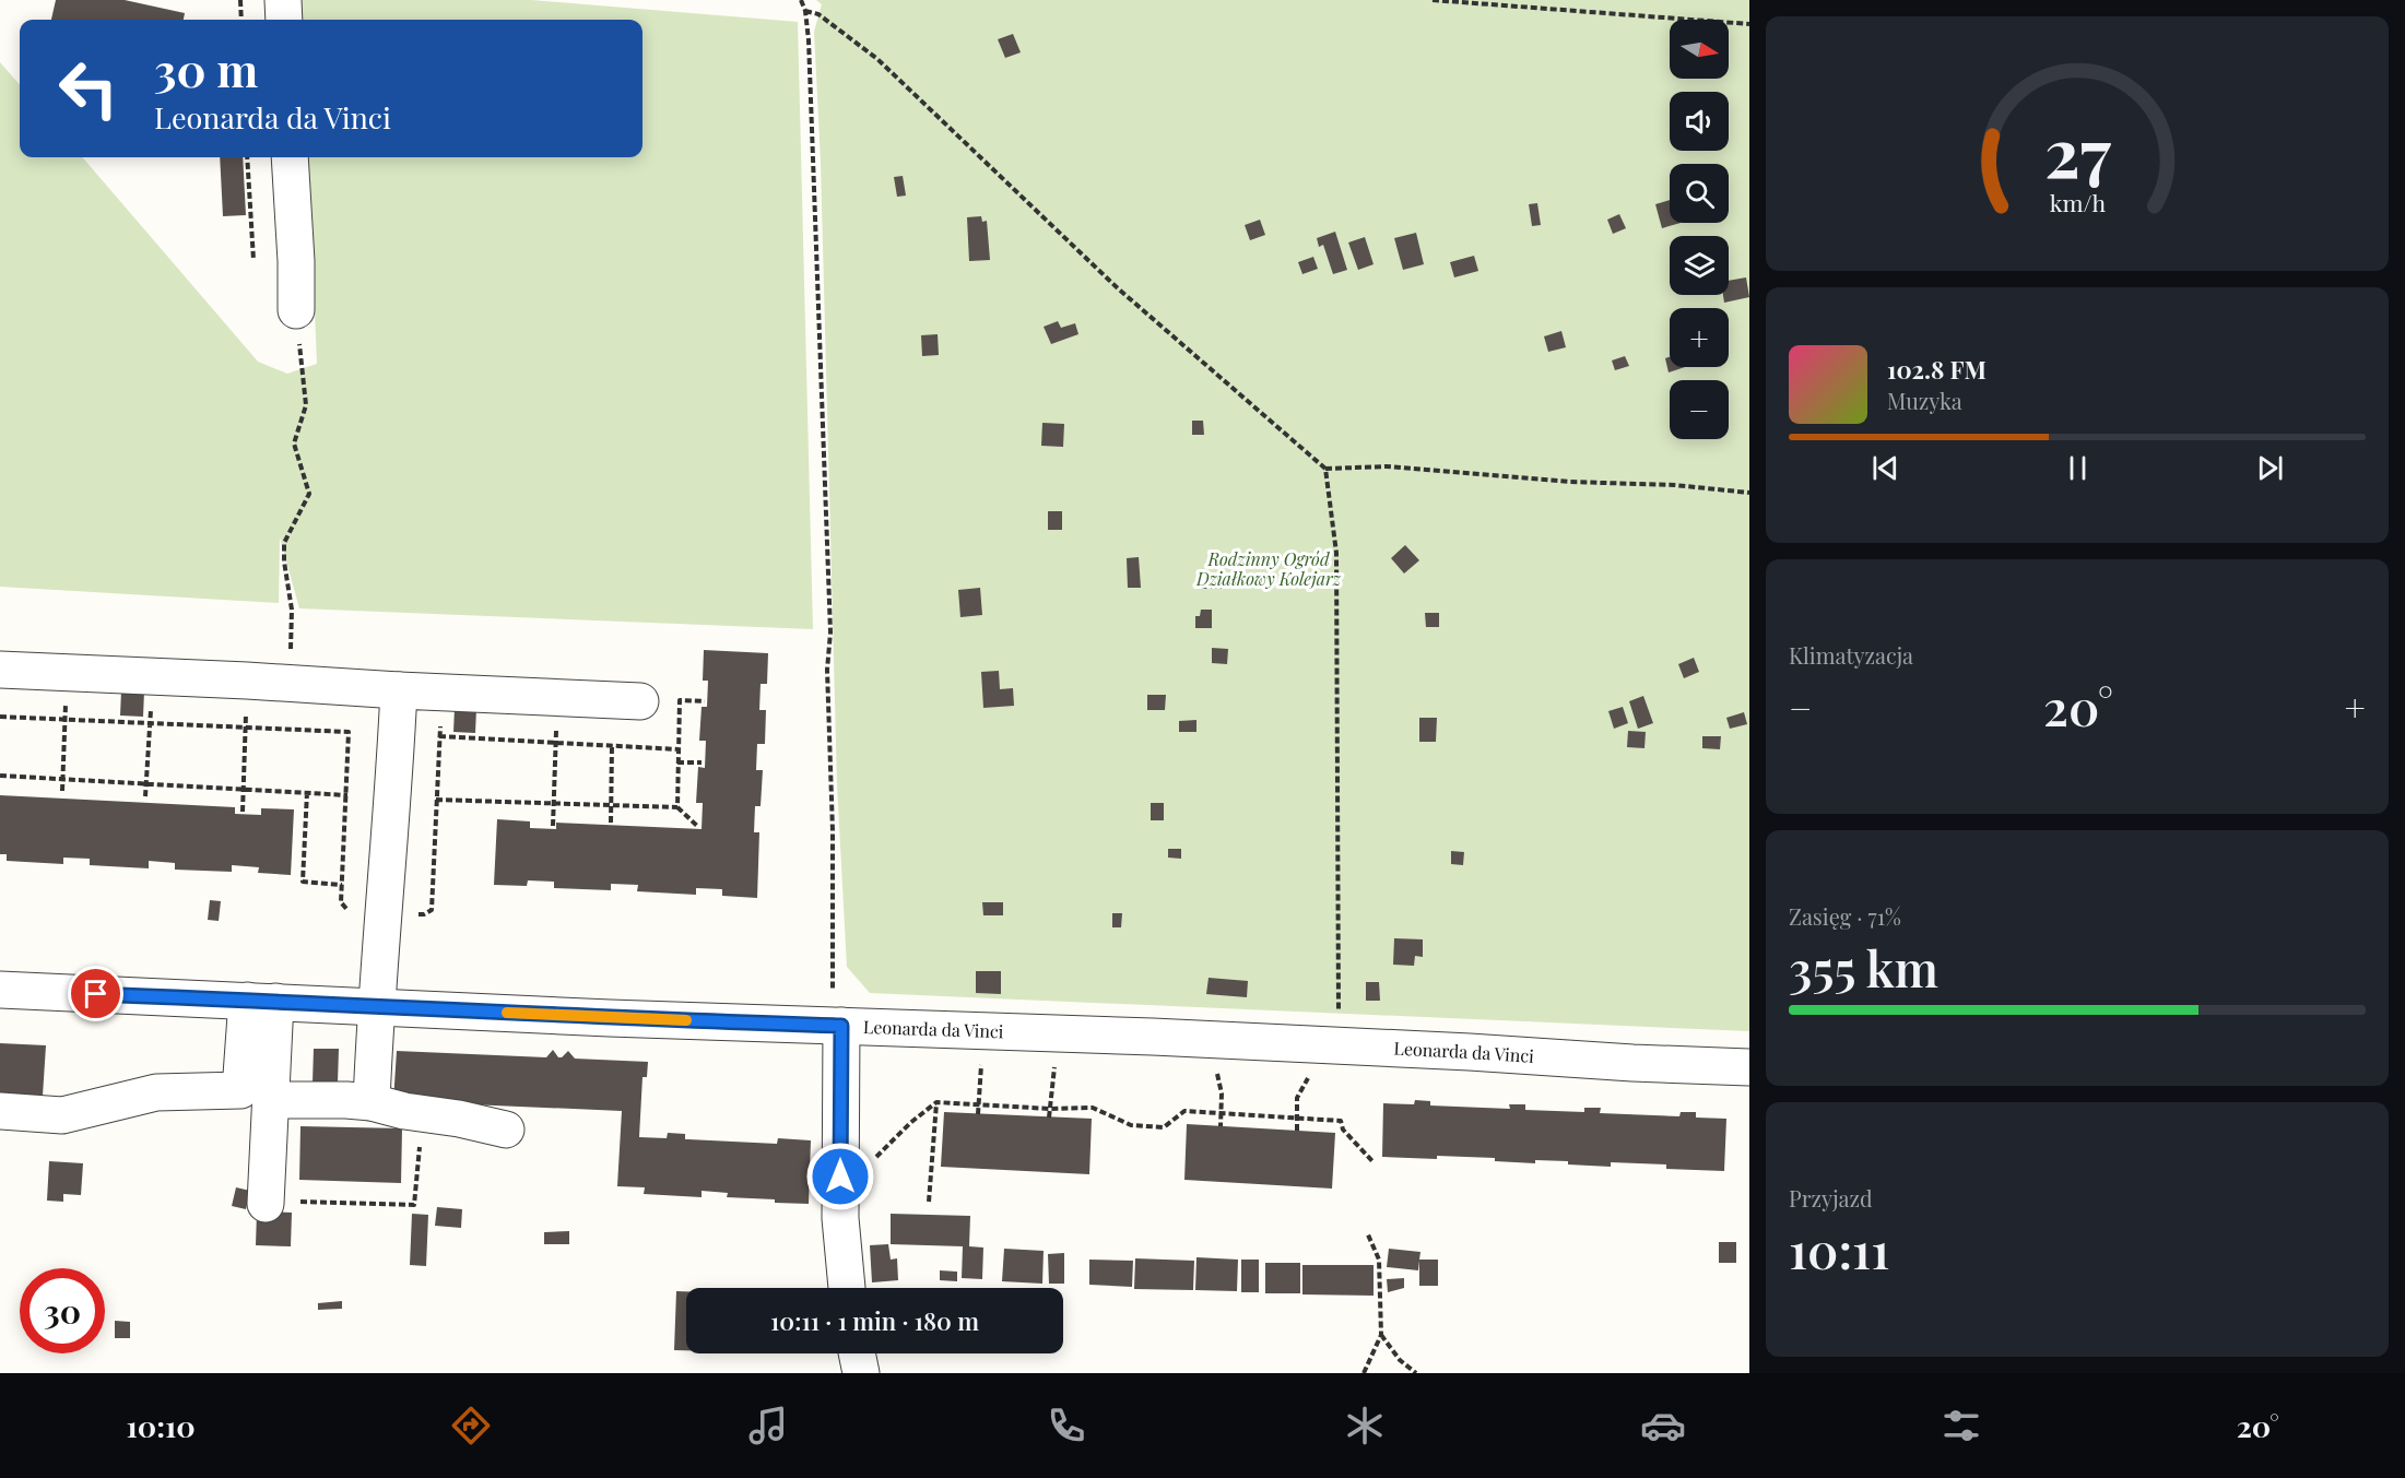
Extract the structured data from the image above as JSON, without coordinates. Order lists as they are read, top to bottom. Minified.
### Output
{"streets":{"street":["Leonarda da Vinci"]},"parks":["Rodzinny Ogród Działkowy Kolejarz"],"north":"right","page":{"map_buttons":["+","−"],"turn":["30 m","Leonarda da Vinci"],"song":["102.8 FM","Muzyka"],"tile":["Klimatyzacja",["Zasięg · 71%","355 km"],["Przyjazd","10:11"]],"heat":["−","20°","+"],"limit":"30","trip":"10:11 · 1 min · 180 m","tabs":["10:10","20°"],"gauge":["27","km/h"]}}
